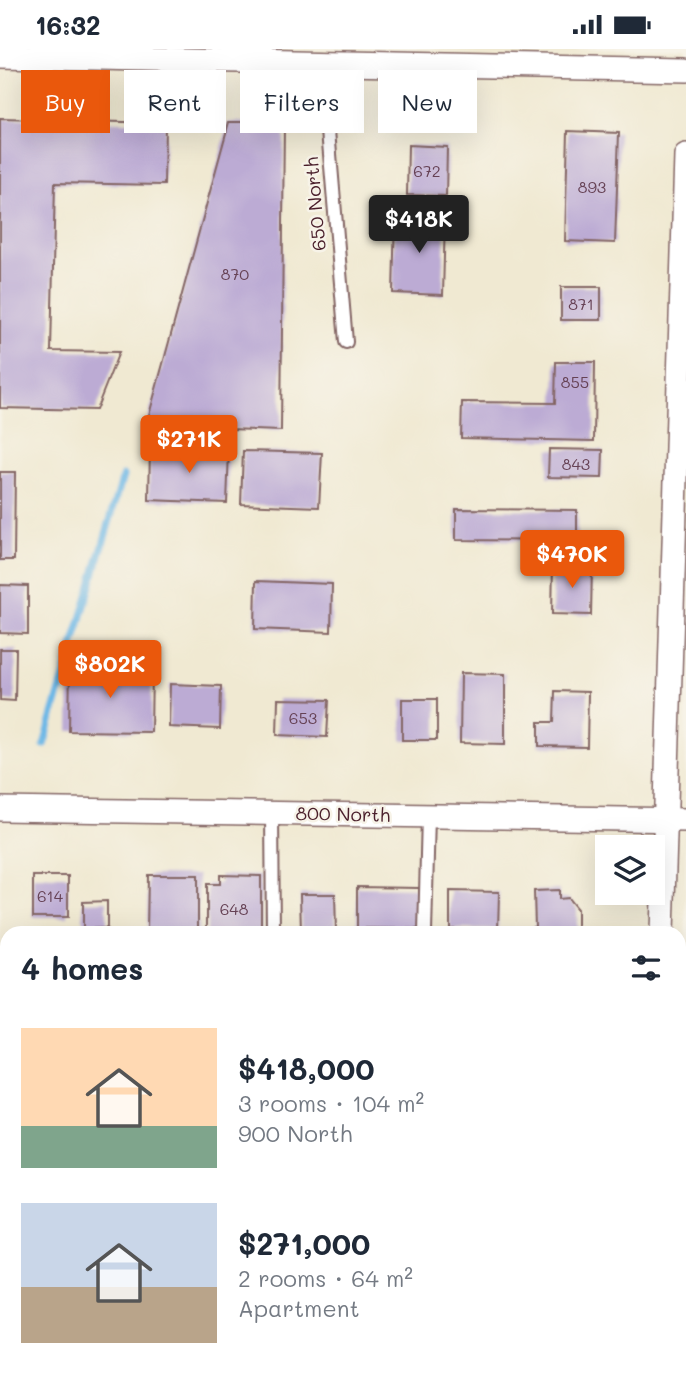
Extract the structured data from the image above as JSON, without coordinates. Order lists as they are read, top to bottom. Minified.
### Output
{"streets":{"street":["800 North"],"lane":["650 North"]},"house_numbers":["672","893","870","871","855","843","653","614","648"],"page":{"status":"16:32","chip":["Buy","Rent","Filters","New"],"price":["$418K","$271K","$470K","$802K"],"heading":"4 homes","list":[{"name":"$418,000","note":"3 rooms · 104 m² · 900 North"},{"name":"$271,000","note":"2 rooms · 64 m² · Apartment"}]}}
